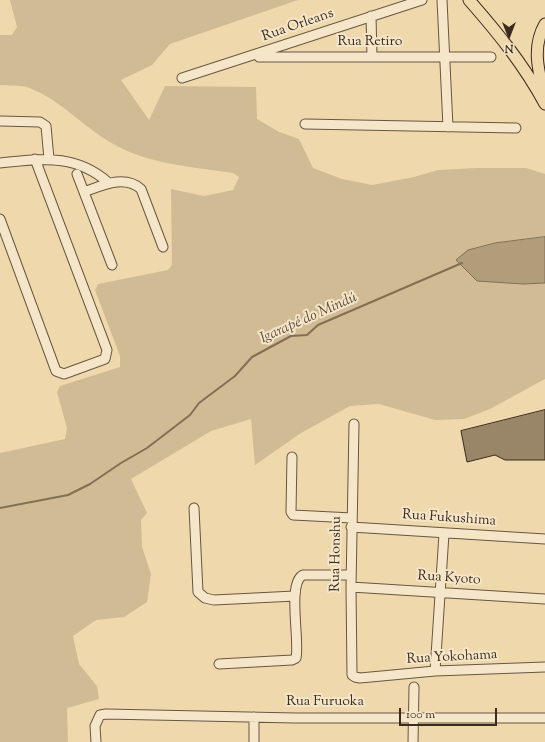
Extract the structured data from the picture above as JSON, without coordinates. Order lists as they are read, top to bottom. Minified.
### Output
{"streets":{"street":["Rua Orleans","Rua Retiro","Rua Fukushima","Rua Honshu","Rua Kyoto","Rua Yokohama","Rua Furuoka"]},"crossings":[["Rua Orleans","Rua Retiro"],["Rua Fukushima","Rua Honshu"],["Rua Honshu","Rua Kyoto"],["Rua Honshu","Rua Yokohama"]],"water":["Igarapé do Mindú"],"scale_bar":"100 m","north":"bottom"}
